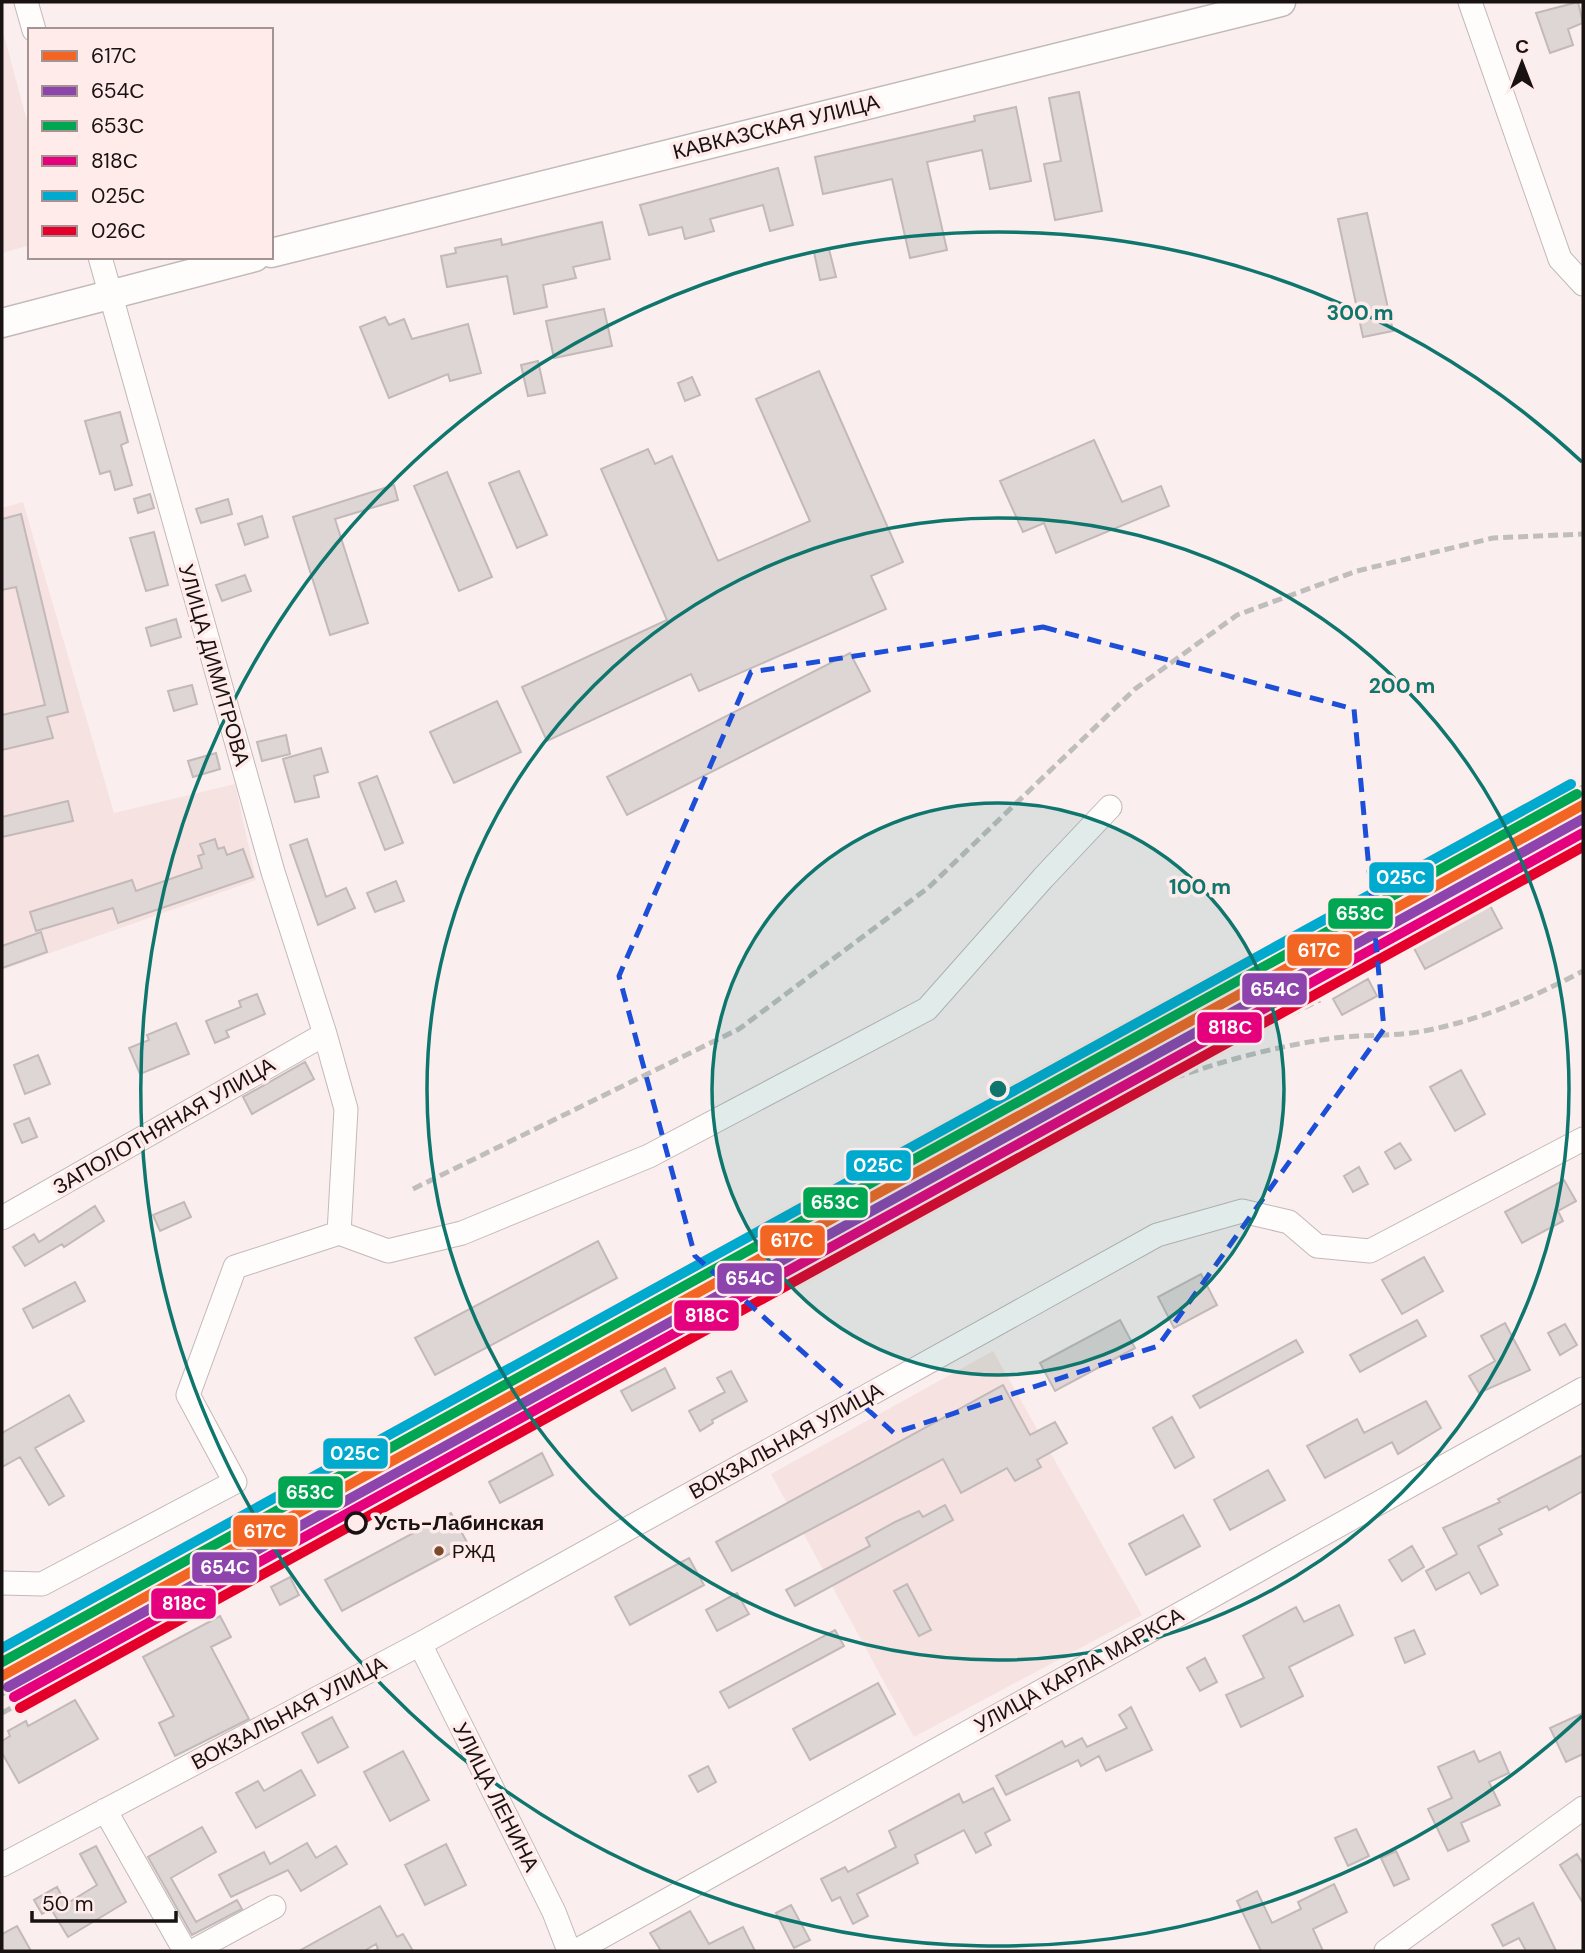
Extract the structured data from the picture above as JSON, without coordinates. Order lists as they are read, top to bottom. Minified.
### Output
{"streets":{"main road":["КАВКАЗСКАЯ УЛИЦА"],"street":["УЛИЦА ДИМИТРОВА","ЗАПОЛОТНЯНАЯ УЛИЦА","ВОКЗАЛЬНАЯ УЛИЦА","УЛИЦА КАРЛА МАРКСА","УЛИЦА ЛЕНИНА"]},"crossings":[["УЛИЦА ДИМИТРОВА","ЗАПОЛОТНЯНАЯ УЛИЦА"],["ВОКЗАЛЬНАЯ УЛИЦА","УЛИЦА ЛЕНИНА"]],"places":["Усть-Лабинская","РЖД"],"lines":["transit line 025С","transit line 653С","transit line 617C","transit line 654С","transit line 818С","transit line 026С"],"legend":["617C","654С","653С","818С","025С","026С"],"scale_bar":"50 m","north":"top","rings":["300 m","200 m","100 m"]}
